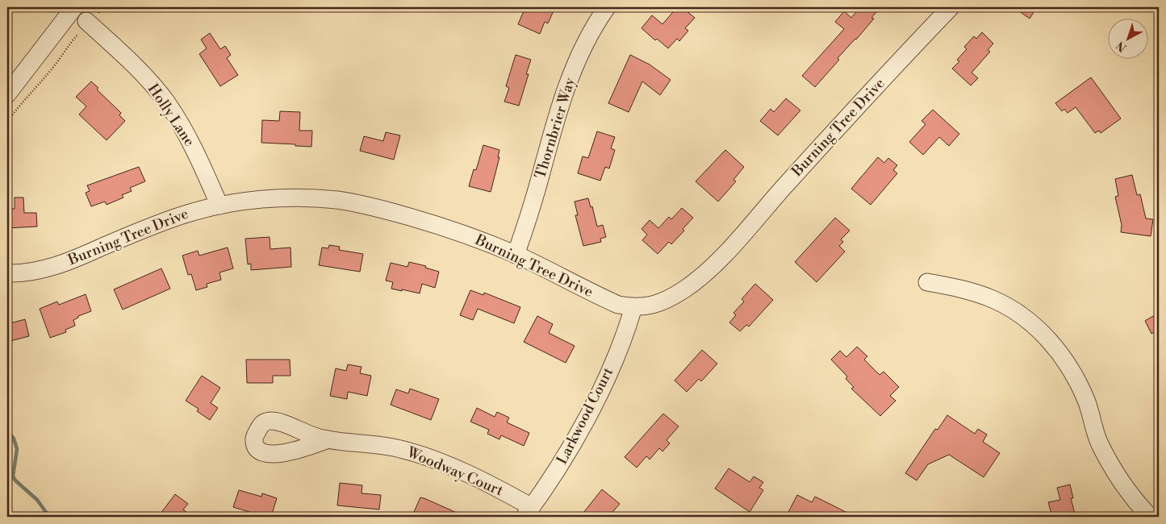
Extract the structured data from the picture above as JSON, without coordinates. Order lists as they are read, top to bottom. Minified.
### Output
{"streets":{"street":["Holly Lane","Burning Tree Drive","Thornbrier Way","Larkwood Court","Woodway Court"]},"crossings":[["Holly Lane","Burning Tree Drive"],["Burning Tree Drive","Thornbrier Way"],["Burning Tree Drive","Larkwood Court"],["Larkwood Court","Woodway Court"]],"north":"bottom left"}
